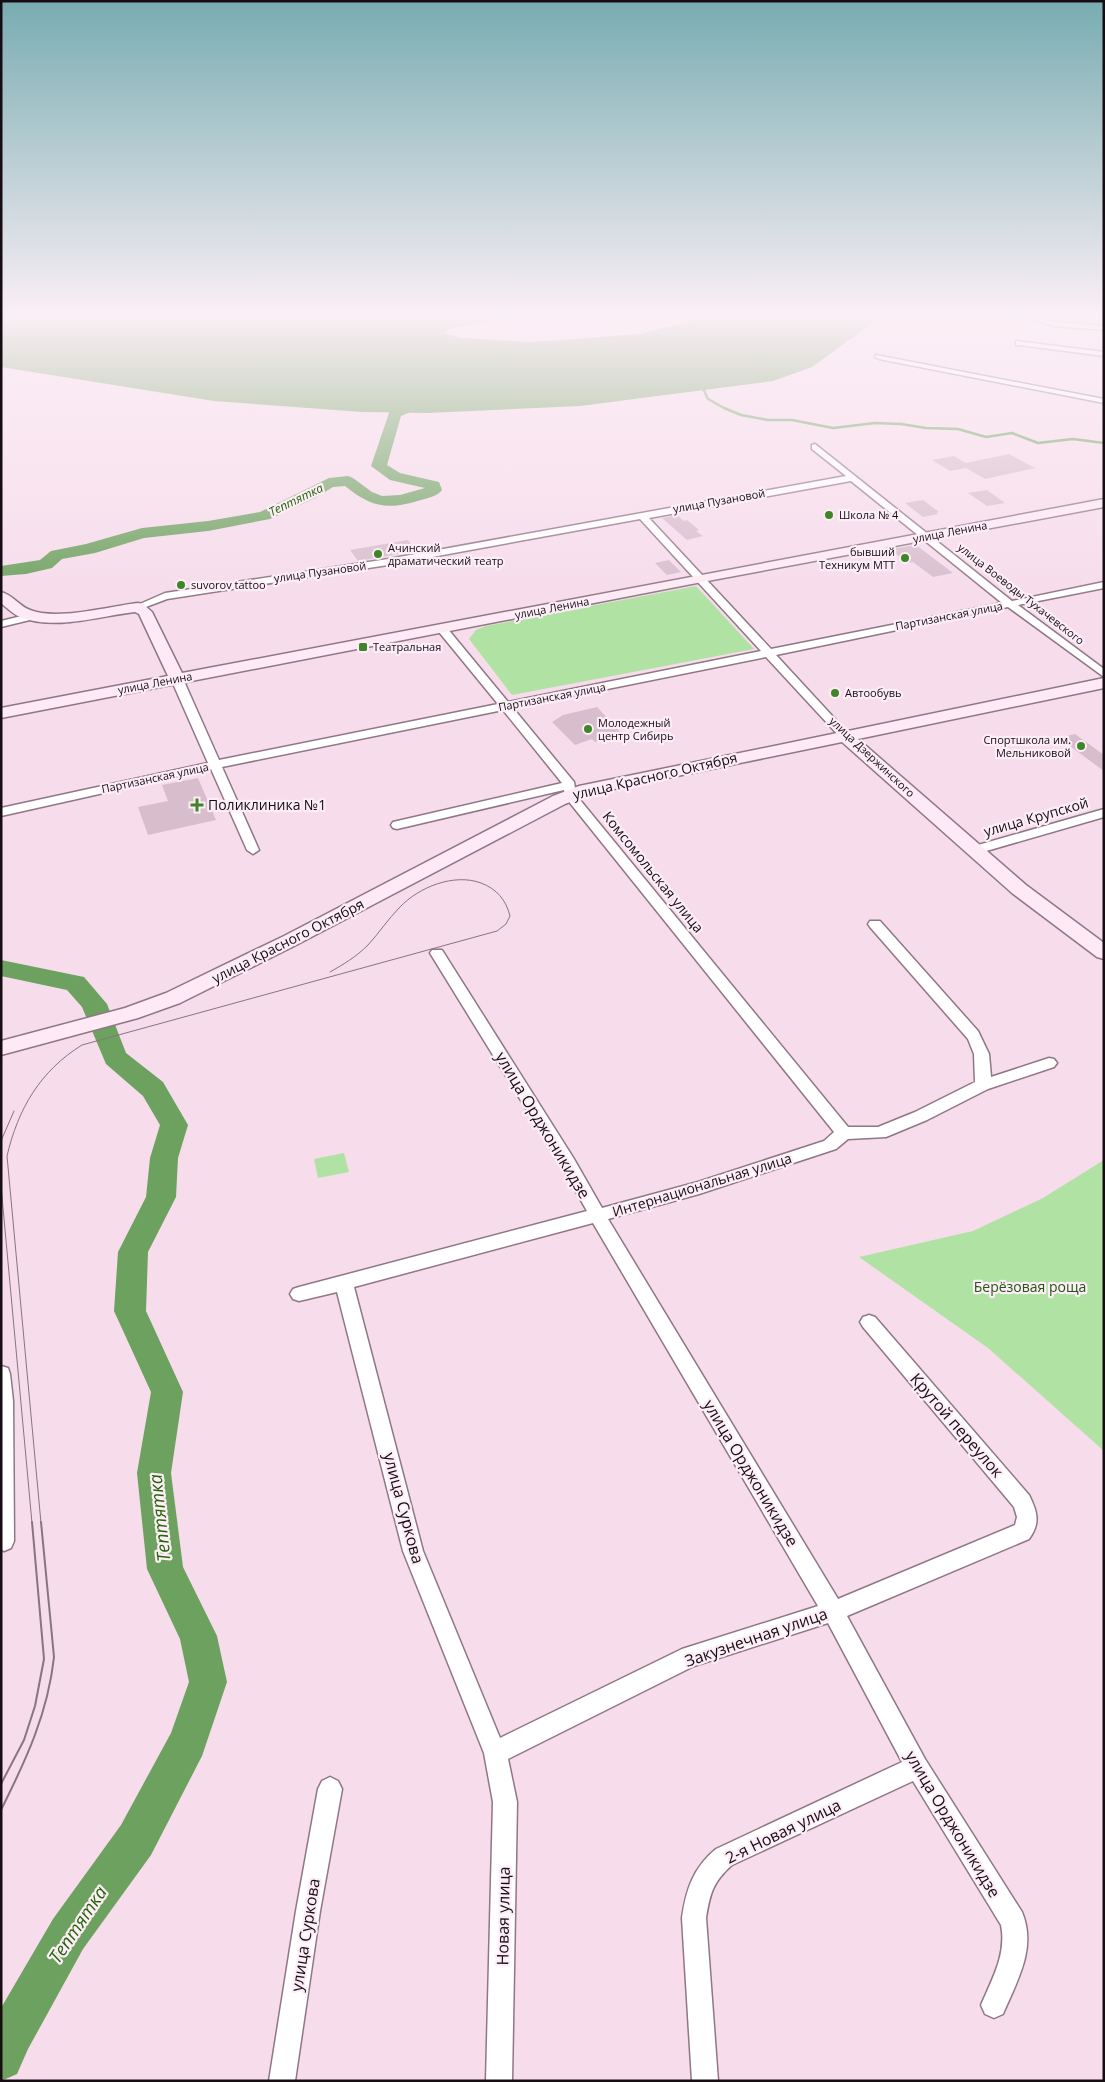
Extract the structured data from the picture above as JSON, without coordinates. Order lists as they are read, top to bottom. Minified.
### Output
{"streets":{"main road":["улица Пузановой","улица Ленина","улица Дзержинского","улица Красного Октября"],"street":["улица Воеводы Тухачевского","Партизанская улица","улица Крупской","Комсомольская улица","улица Орджоникидзе","Интернациональная улица","Крутой переулок","улица Суркова","Закузнечная улица","2-я Новая улица","Новая улица"]},"crossings":[["улица Пузановой","улица Воеводы Тухачевского"],["улица Пузановой","улица Дзержинского"],["улица Ленина","улица Воеводы Тухачевского"],["улица Ленина","улица Дзержинского"],["улица Ленина","Комсомольская улица"],["улица Воеводы Тухачевского","Партизанская улица"],["Партизанская улица","улица Дзержинского"],["Партизанская улица","Комсомольская улица"],["улица Дзержинского","улица Красного Октября"],["улица Дзержинского","улица Крупской"],["улица Красного Октября","Комсомольская улица"],["Комсомольская улица","Интернациональная улица"],["улица Орджоникидзе","Интернациональная улица"],["улица Орджоникидзе","Закузнечная улица"],["улица Орджоникидзе","2-я Новая улица"],["Интернациональная улица","улица Суркова"],["Крутой переулок","Закузнечная улица"],["улица Суркова","Закузнечная улица"],["улица Суркова","Новая улица"],["Закузнечная улица","Новая улица"]],"water":["Тептятка"],"parks":["Берёзовая роща"],"places":{"other":["Школа № 4","Ачинский драматический театр","бывший Техникум МТТ","suvorov tattoo","Автообувь","Молодежный центр Сибирь","Спортшкола им. Мельниковой"],"transit":["Театральная"],"health":["Поликлиника №1"]}}
